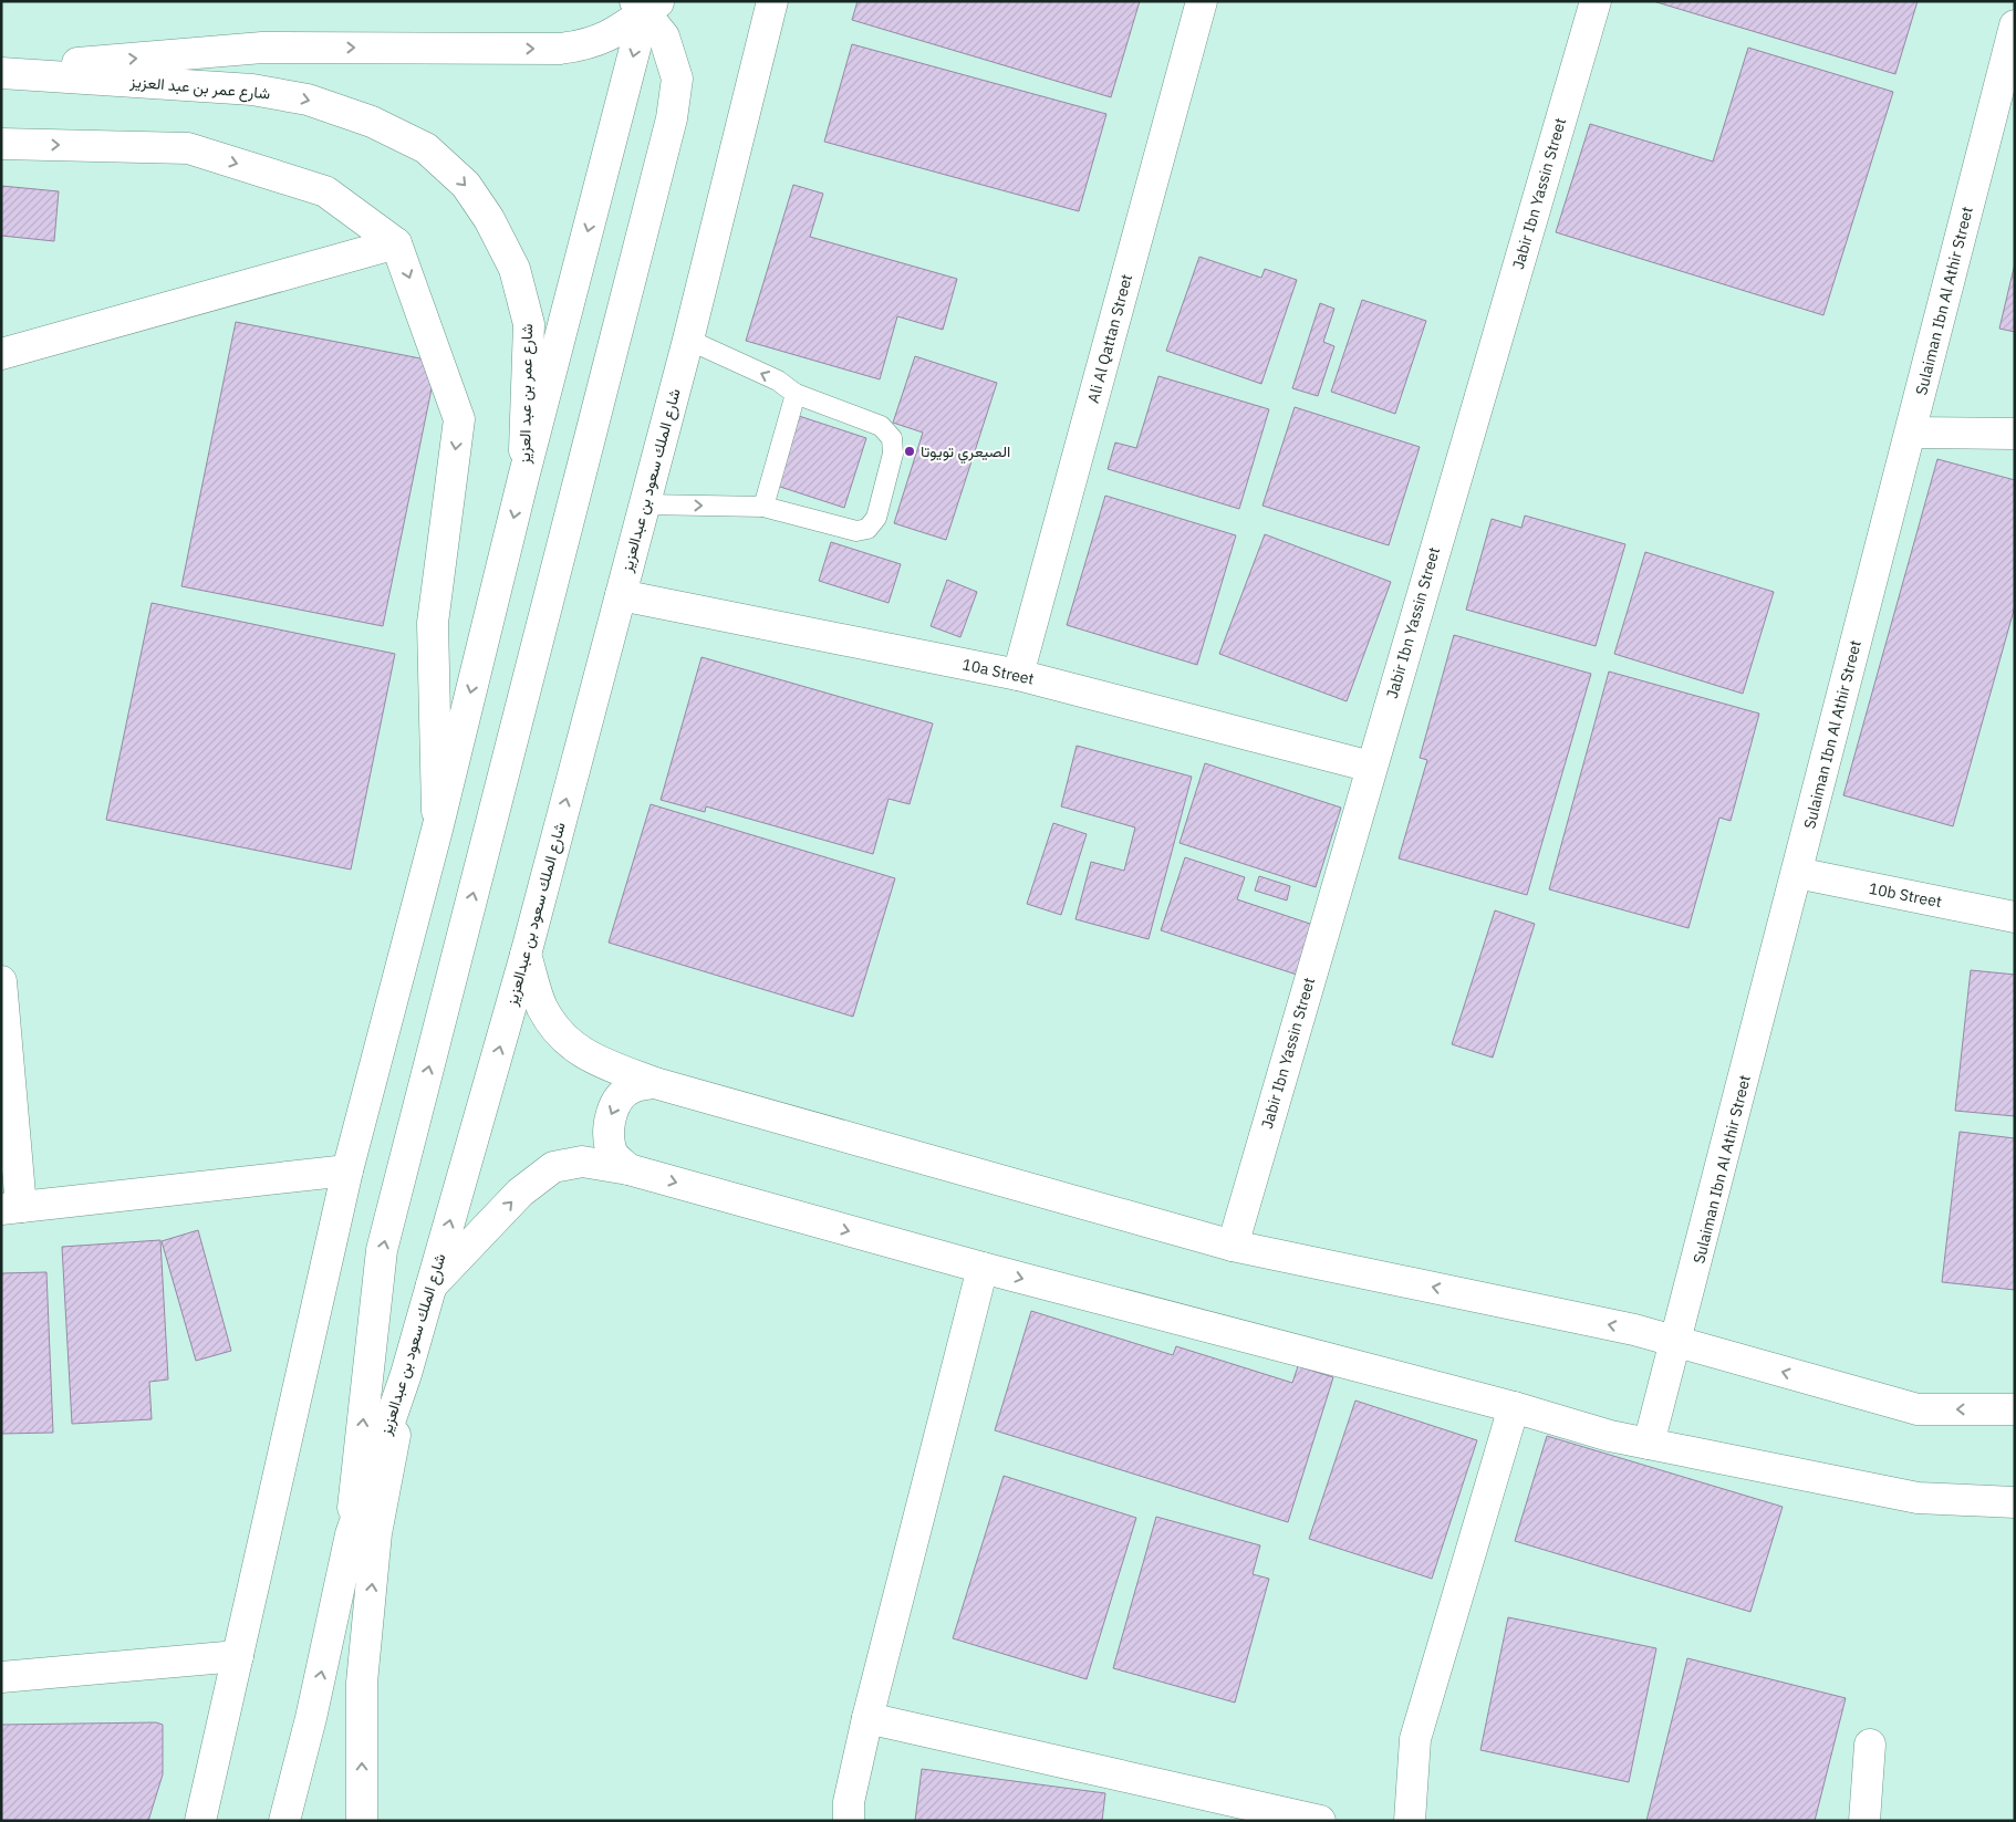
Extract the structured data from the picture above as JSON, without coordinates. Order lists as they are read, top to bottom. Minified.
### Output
{"streets":{"street":["شارع عمر بن عبد العزيز","Jabir Ibn Yassin Street","Sulaiman Ibn Al Athir Street","Ali Al Qattan Street","شارع الملك سعود بن عبدالعزيز","10a Street","10b Street"]},"crossings":[["Jabir Ibn Yassin Street","10a Street"],["Sulaiman Ibn Al Athir Street","10b Street"],["Ali Al Qattan Street","10a Street"],["شارع الملك سعود بن عبدالعزيز","10a Street"]],"one_way":["شارع عمر بن عبد العزيز"],"places":["الصيعري تويوتا"]}
